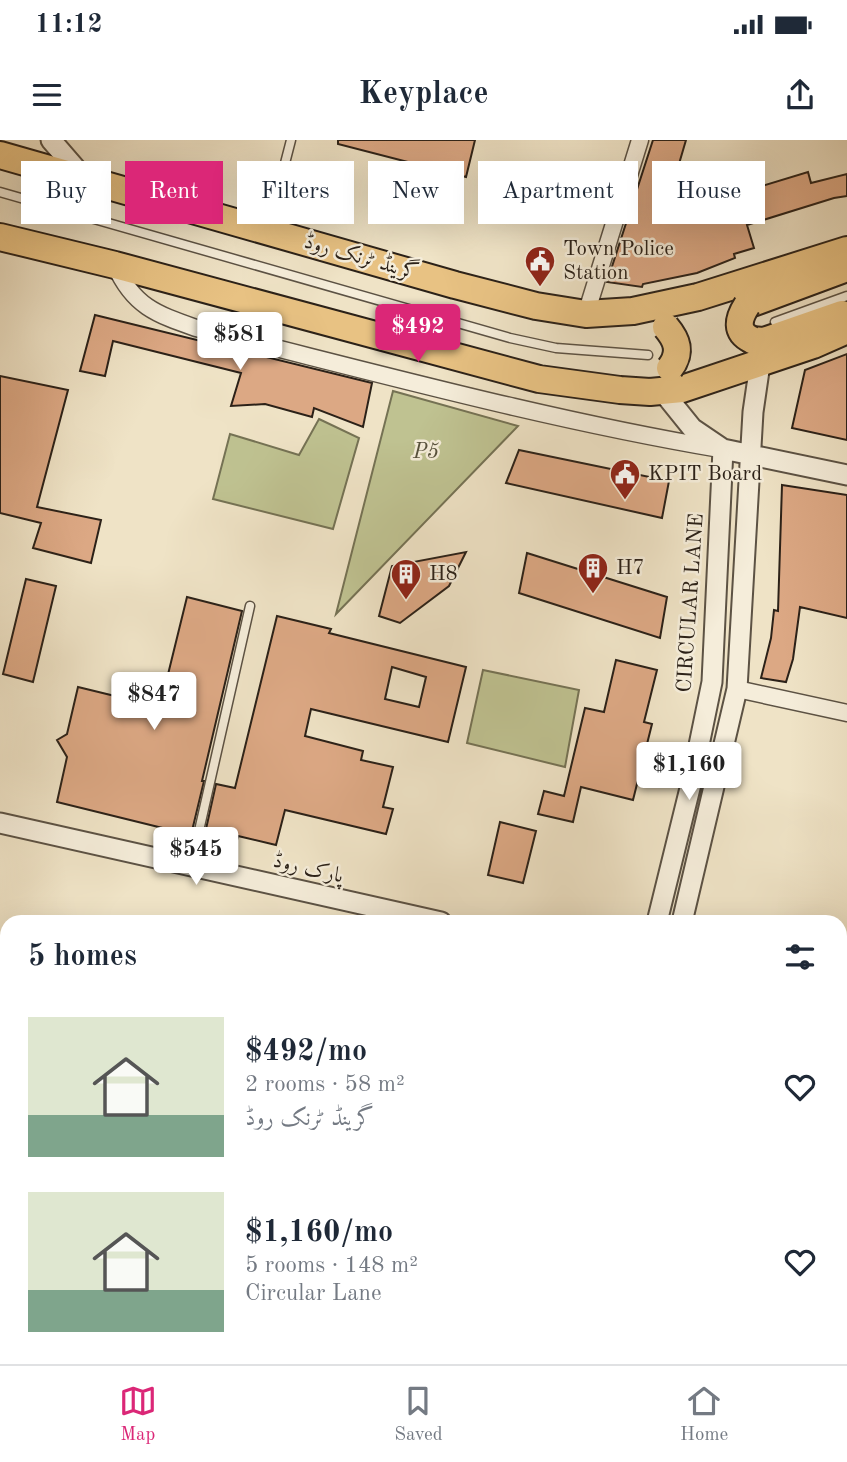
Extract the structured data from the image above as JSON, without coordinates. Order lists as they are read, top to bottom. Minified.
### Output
{"streets":{"highway":["گرینڈ ٹرنک روڈ"],"street":["CIRCULAR LANE","پارک روڈ"]},"parks":["P5"],"places":{"public building":["Town Police Station","KPIT Board"],"building":["H7","H8"]},"page":{"status":"11:12","header":"Keyplace","chip":["Buy","Rent","Filters","New","Apartment","House"],"price":["$492","$581","$847","$1,160","$545"],"heading":"5 homes","list":[{"name":"$492/mo","note":"2 rooms · 58 m² · گرینڈ ٹرنک روڈ"},{"name":"$1,160/mo","note":"5 rooms · 148 m² · Circular Lane"}],"tabs":["Map","Saved","Home"]}}
